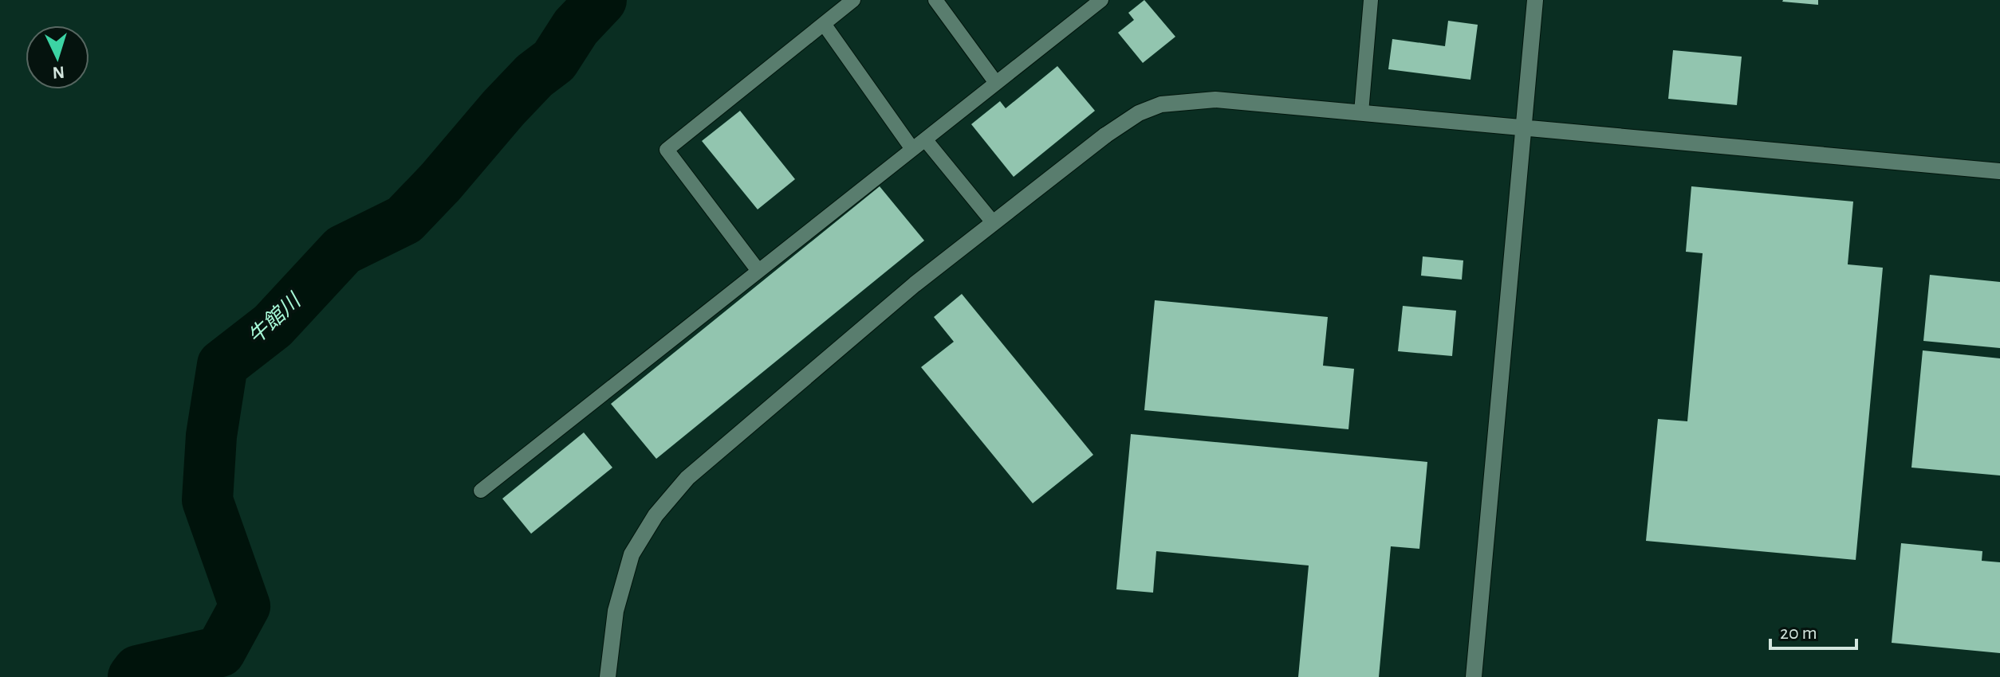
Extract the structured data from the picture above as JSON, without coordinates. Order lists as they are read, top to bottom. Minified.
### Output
{"water":["牛館川"],"scale_bar":"20 m","north":"bottom"}
